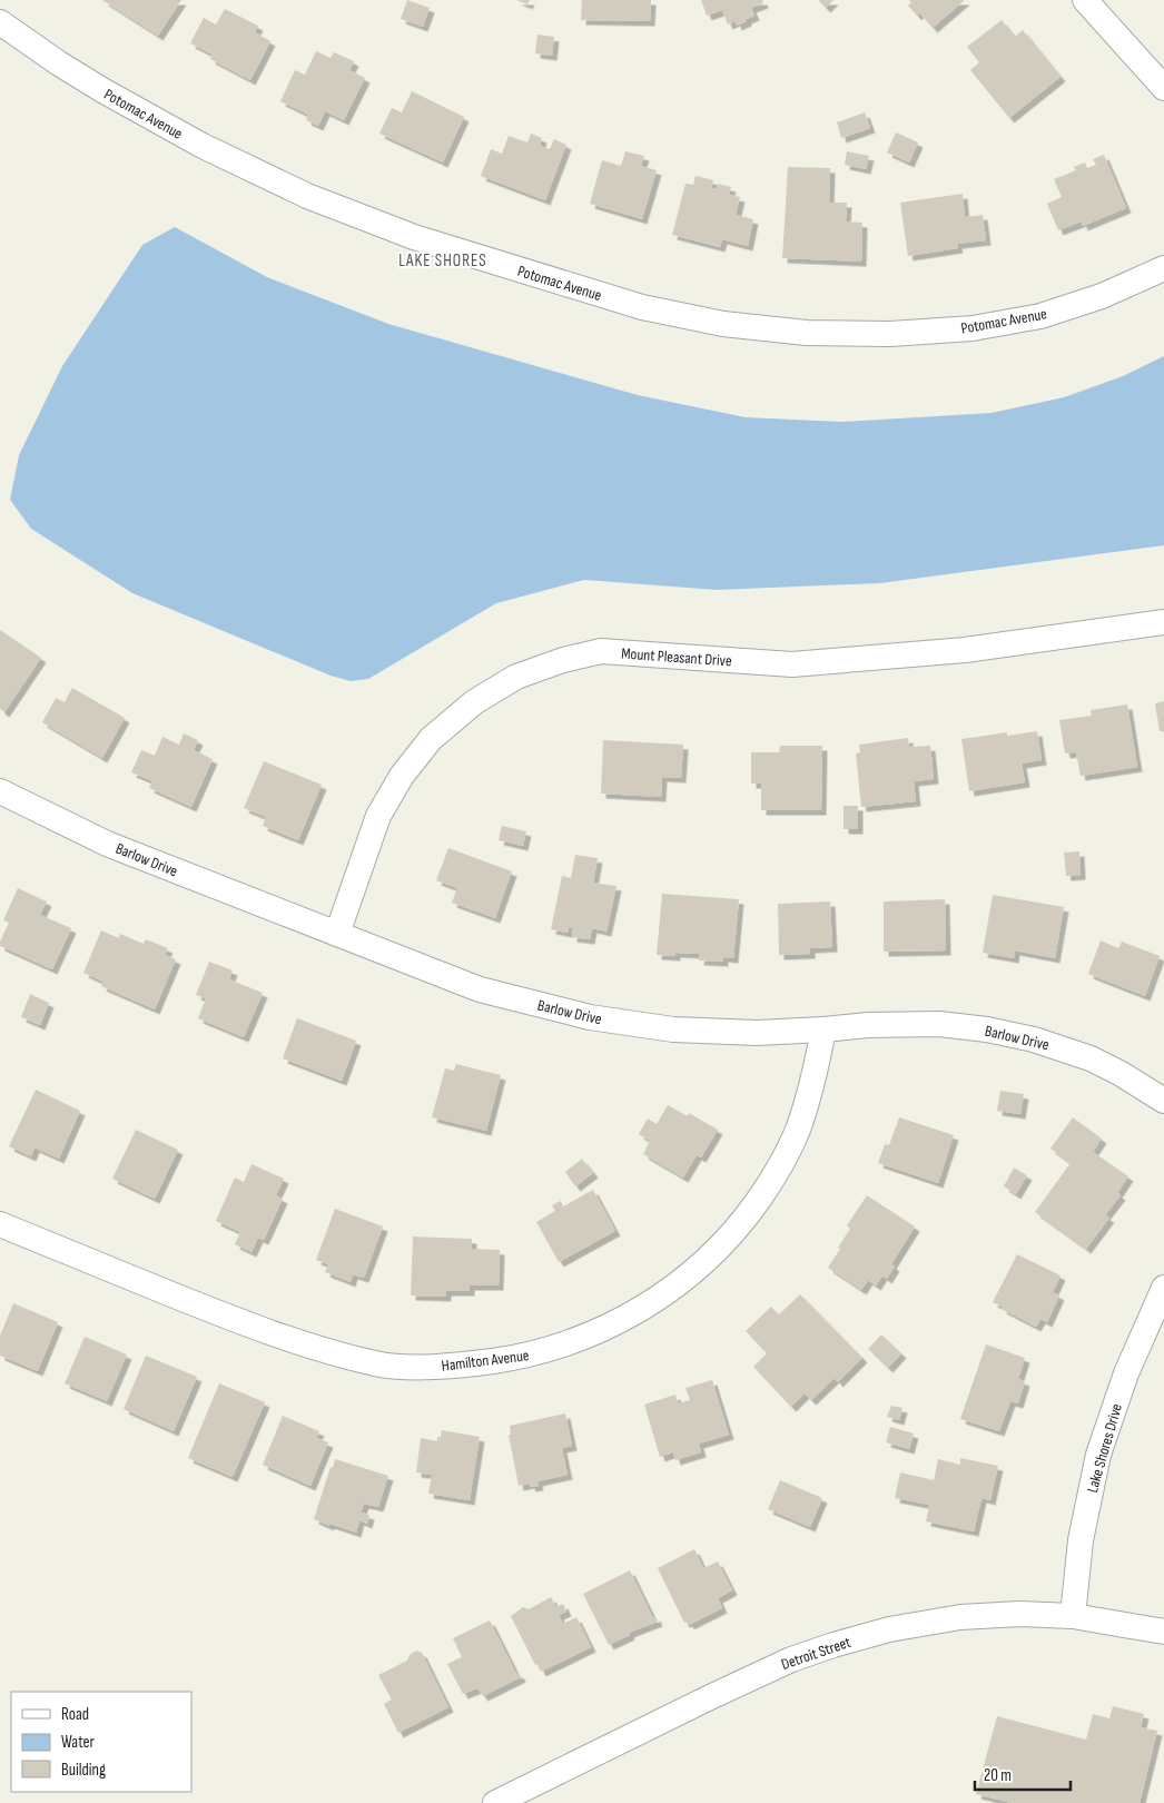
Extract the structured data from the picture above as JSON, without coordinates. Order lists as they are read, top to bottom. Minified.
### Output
{"streets":{"street":["Potomac Avenue","Mount Pleasant Drive","Barlow Drive","Hamilton Avenue","Lake Shores Drive","Detroit Street"]},"crossings":[["Mount Pleasant Drive","Barlow Drive"],["Barlow Drive","Hamilton Avenue"],["Lake Shores Drive","Detroit Street"]],"districts":["LAKE SHORES"],"legend":["Road","Water","Building"],"scale_bar":"20 m"}
